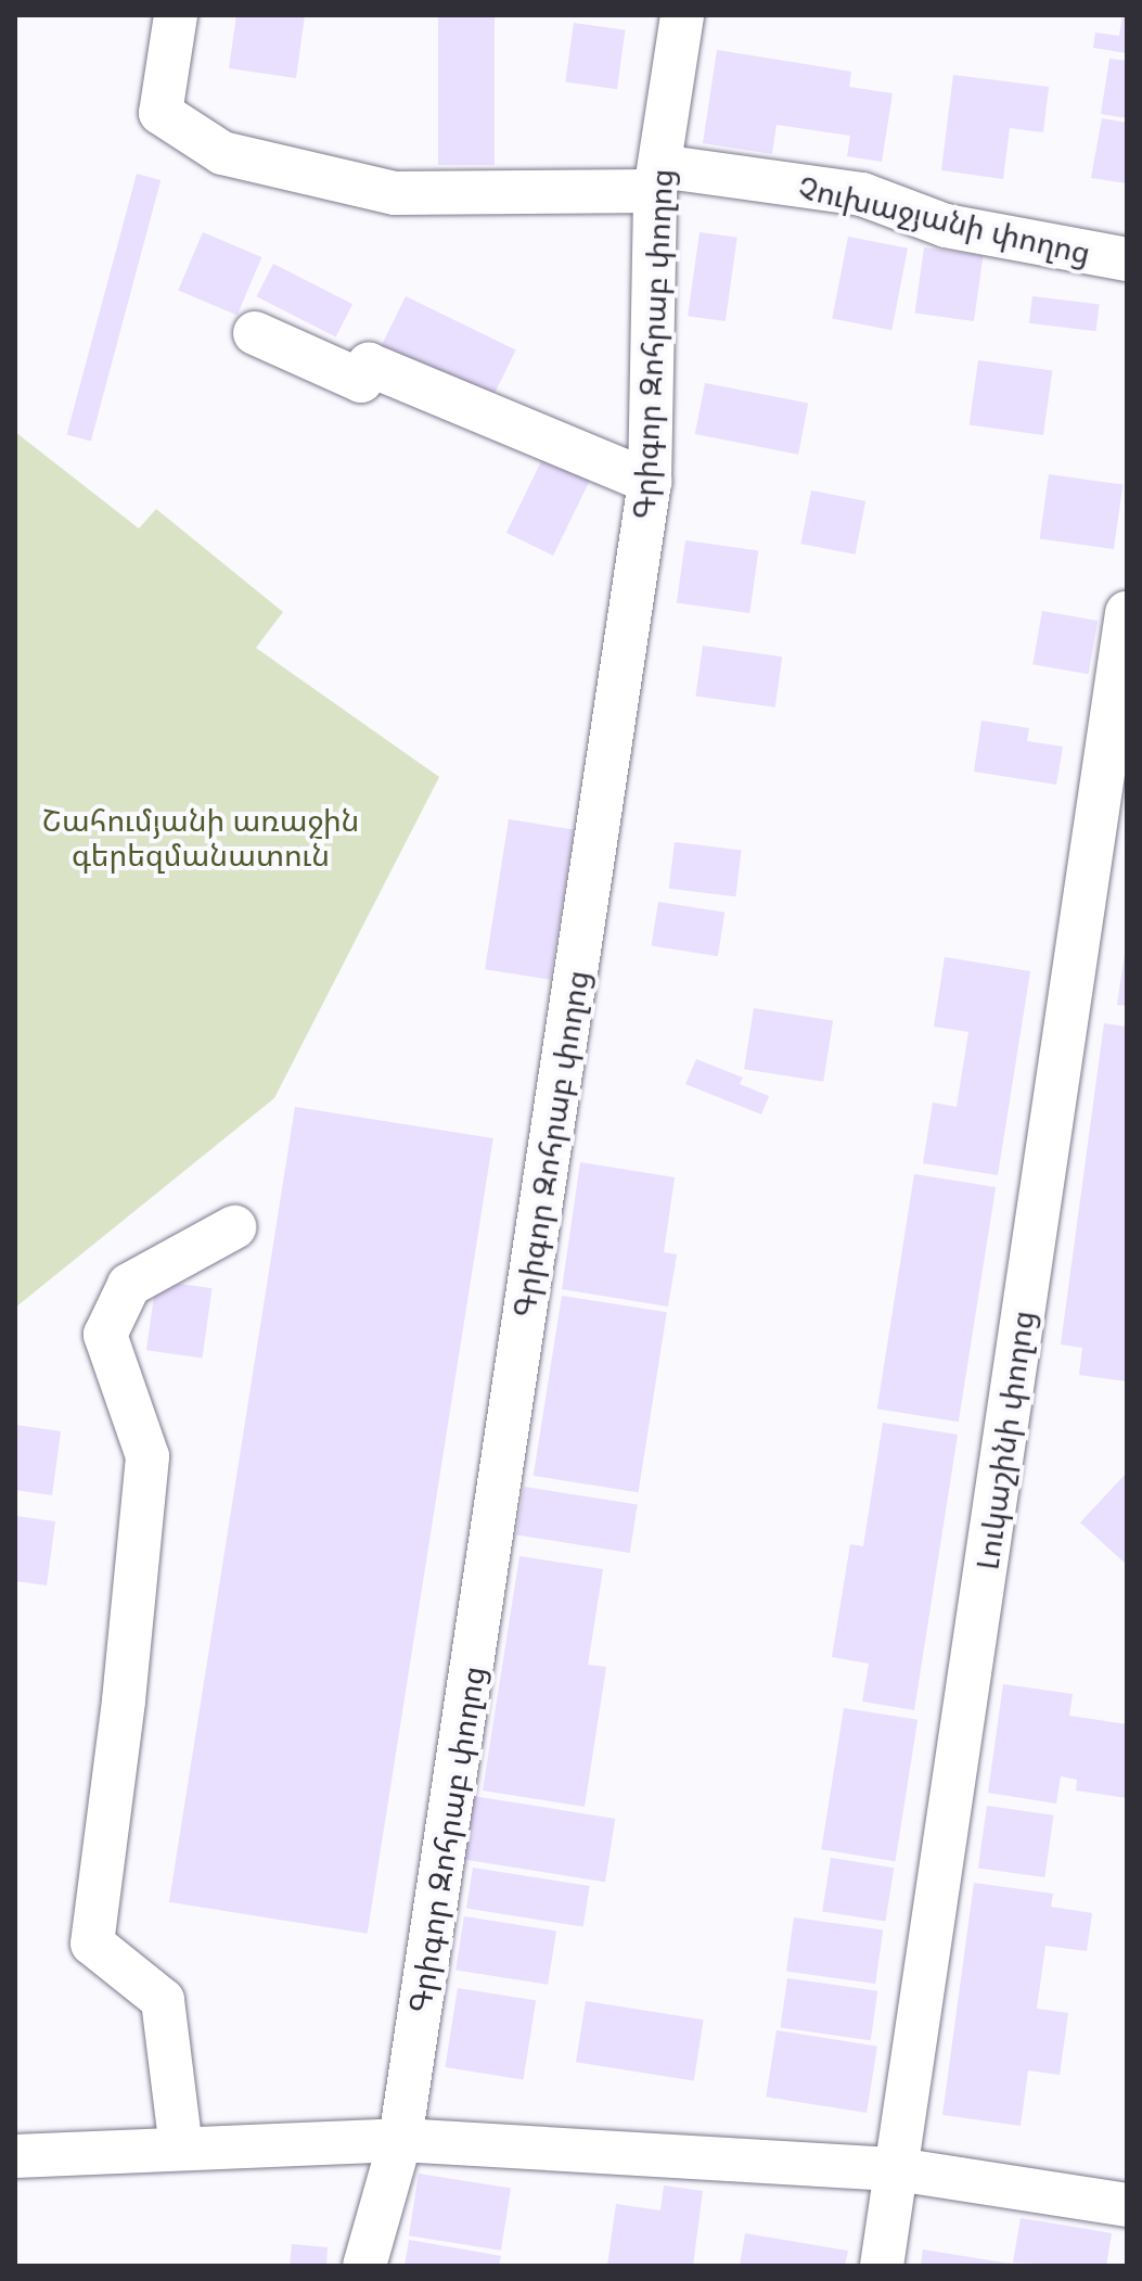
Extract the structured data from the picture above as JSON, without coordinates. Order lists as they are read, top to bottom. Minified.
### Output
{"streets":{"street":["Չուխաջյանի փողոց","Գրիգոր Զոհրաբ փողոց","Լուկաշինի փողոց"]},"crossings":[["Չուխաջյանի փողոց","Գրիգոր Զոհրաբ փողոց"]],"parks":["Շահումյանի առաջին գերեզմանատուն"]}
